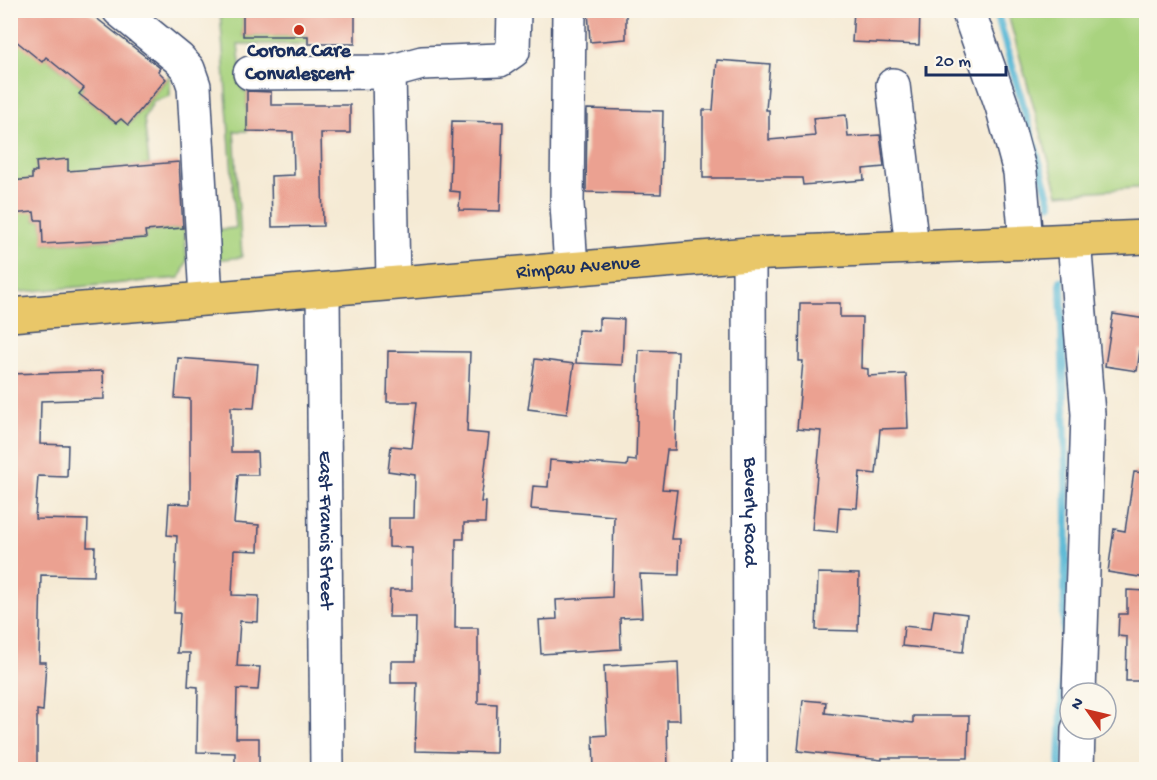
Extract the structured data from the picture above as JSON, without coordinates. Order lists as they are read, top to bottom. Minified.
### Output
{"streets":{"main road":["Rimpau Avenue"],"street":["Beverly Road","East Francis Street"]},"crossings":[["Rimpau Avenue","Beverly Road"],["Rimpau Avenue","East Francis Street"]],"places":["Corona Care Convalescent"],"scale_bar":"20 m","north":"top left"}
